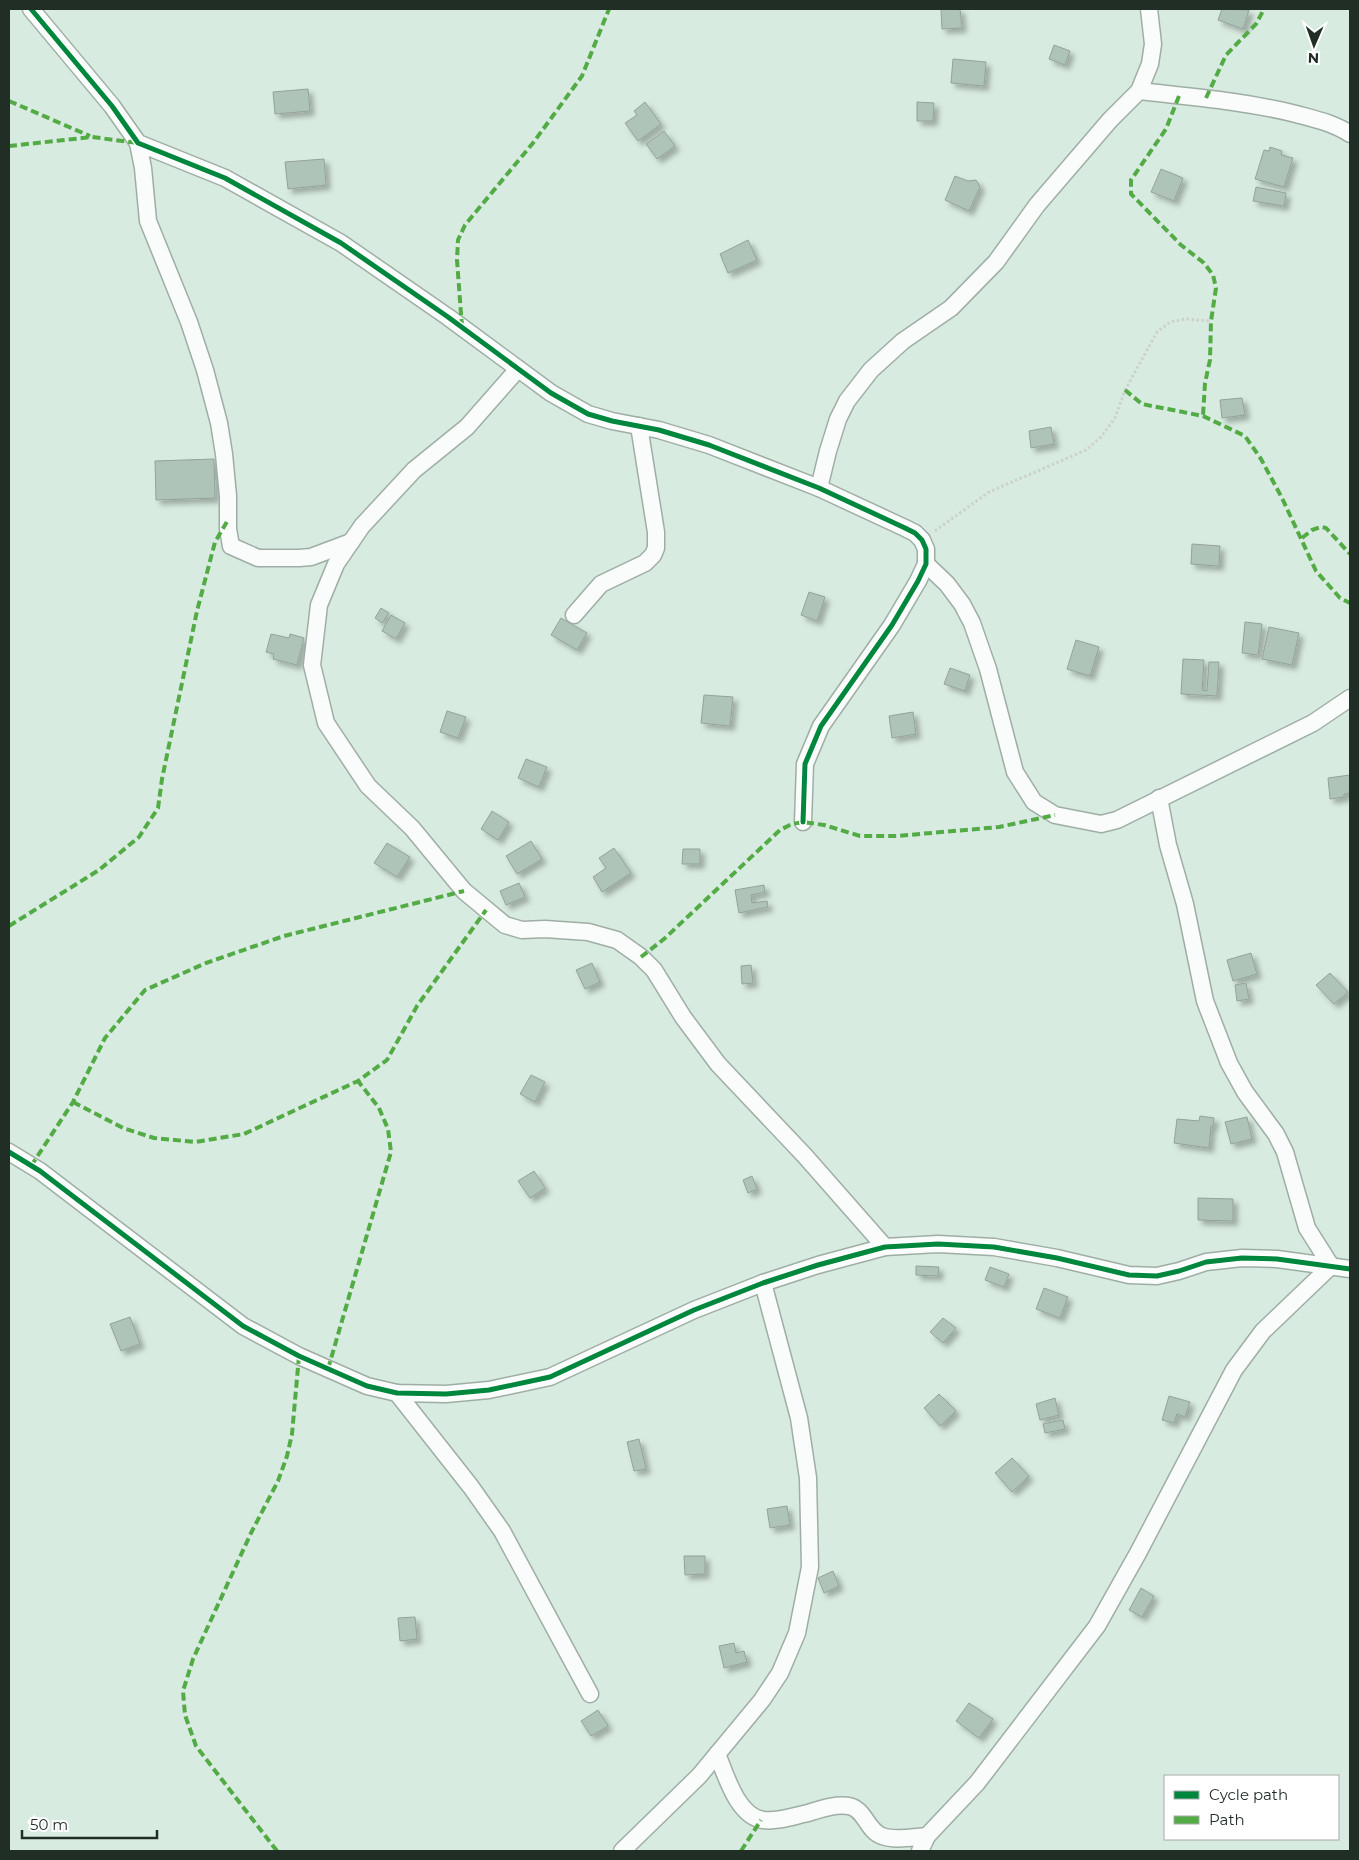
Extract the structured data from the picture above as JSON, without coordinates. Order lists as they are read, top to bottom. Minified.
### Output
{"legend":["Cycle path","Path"],"scale_bar":"50 m","north":"bottom"}
